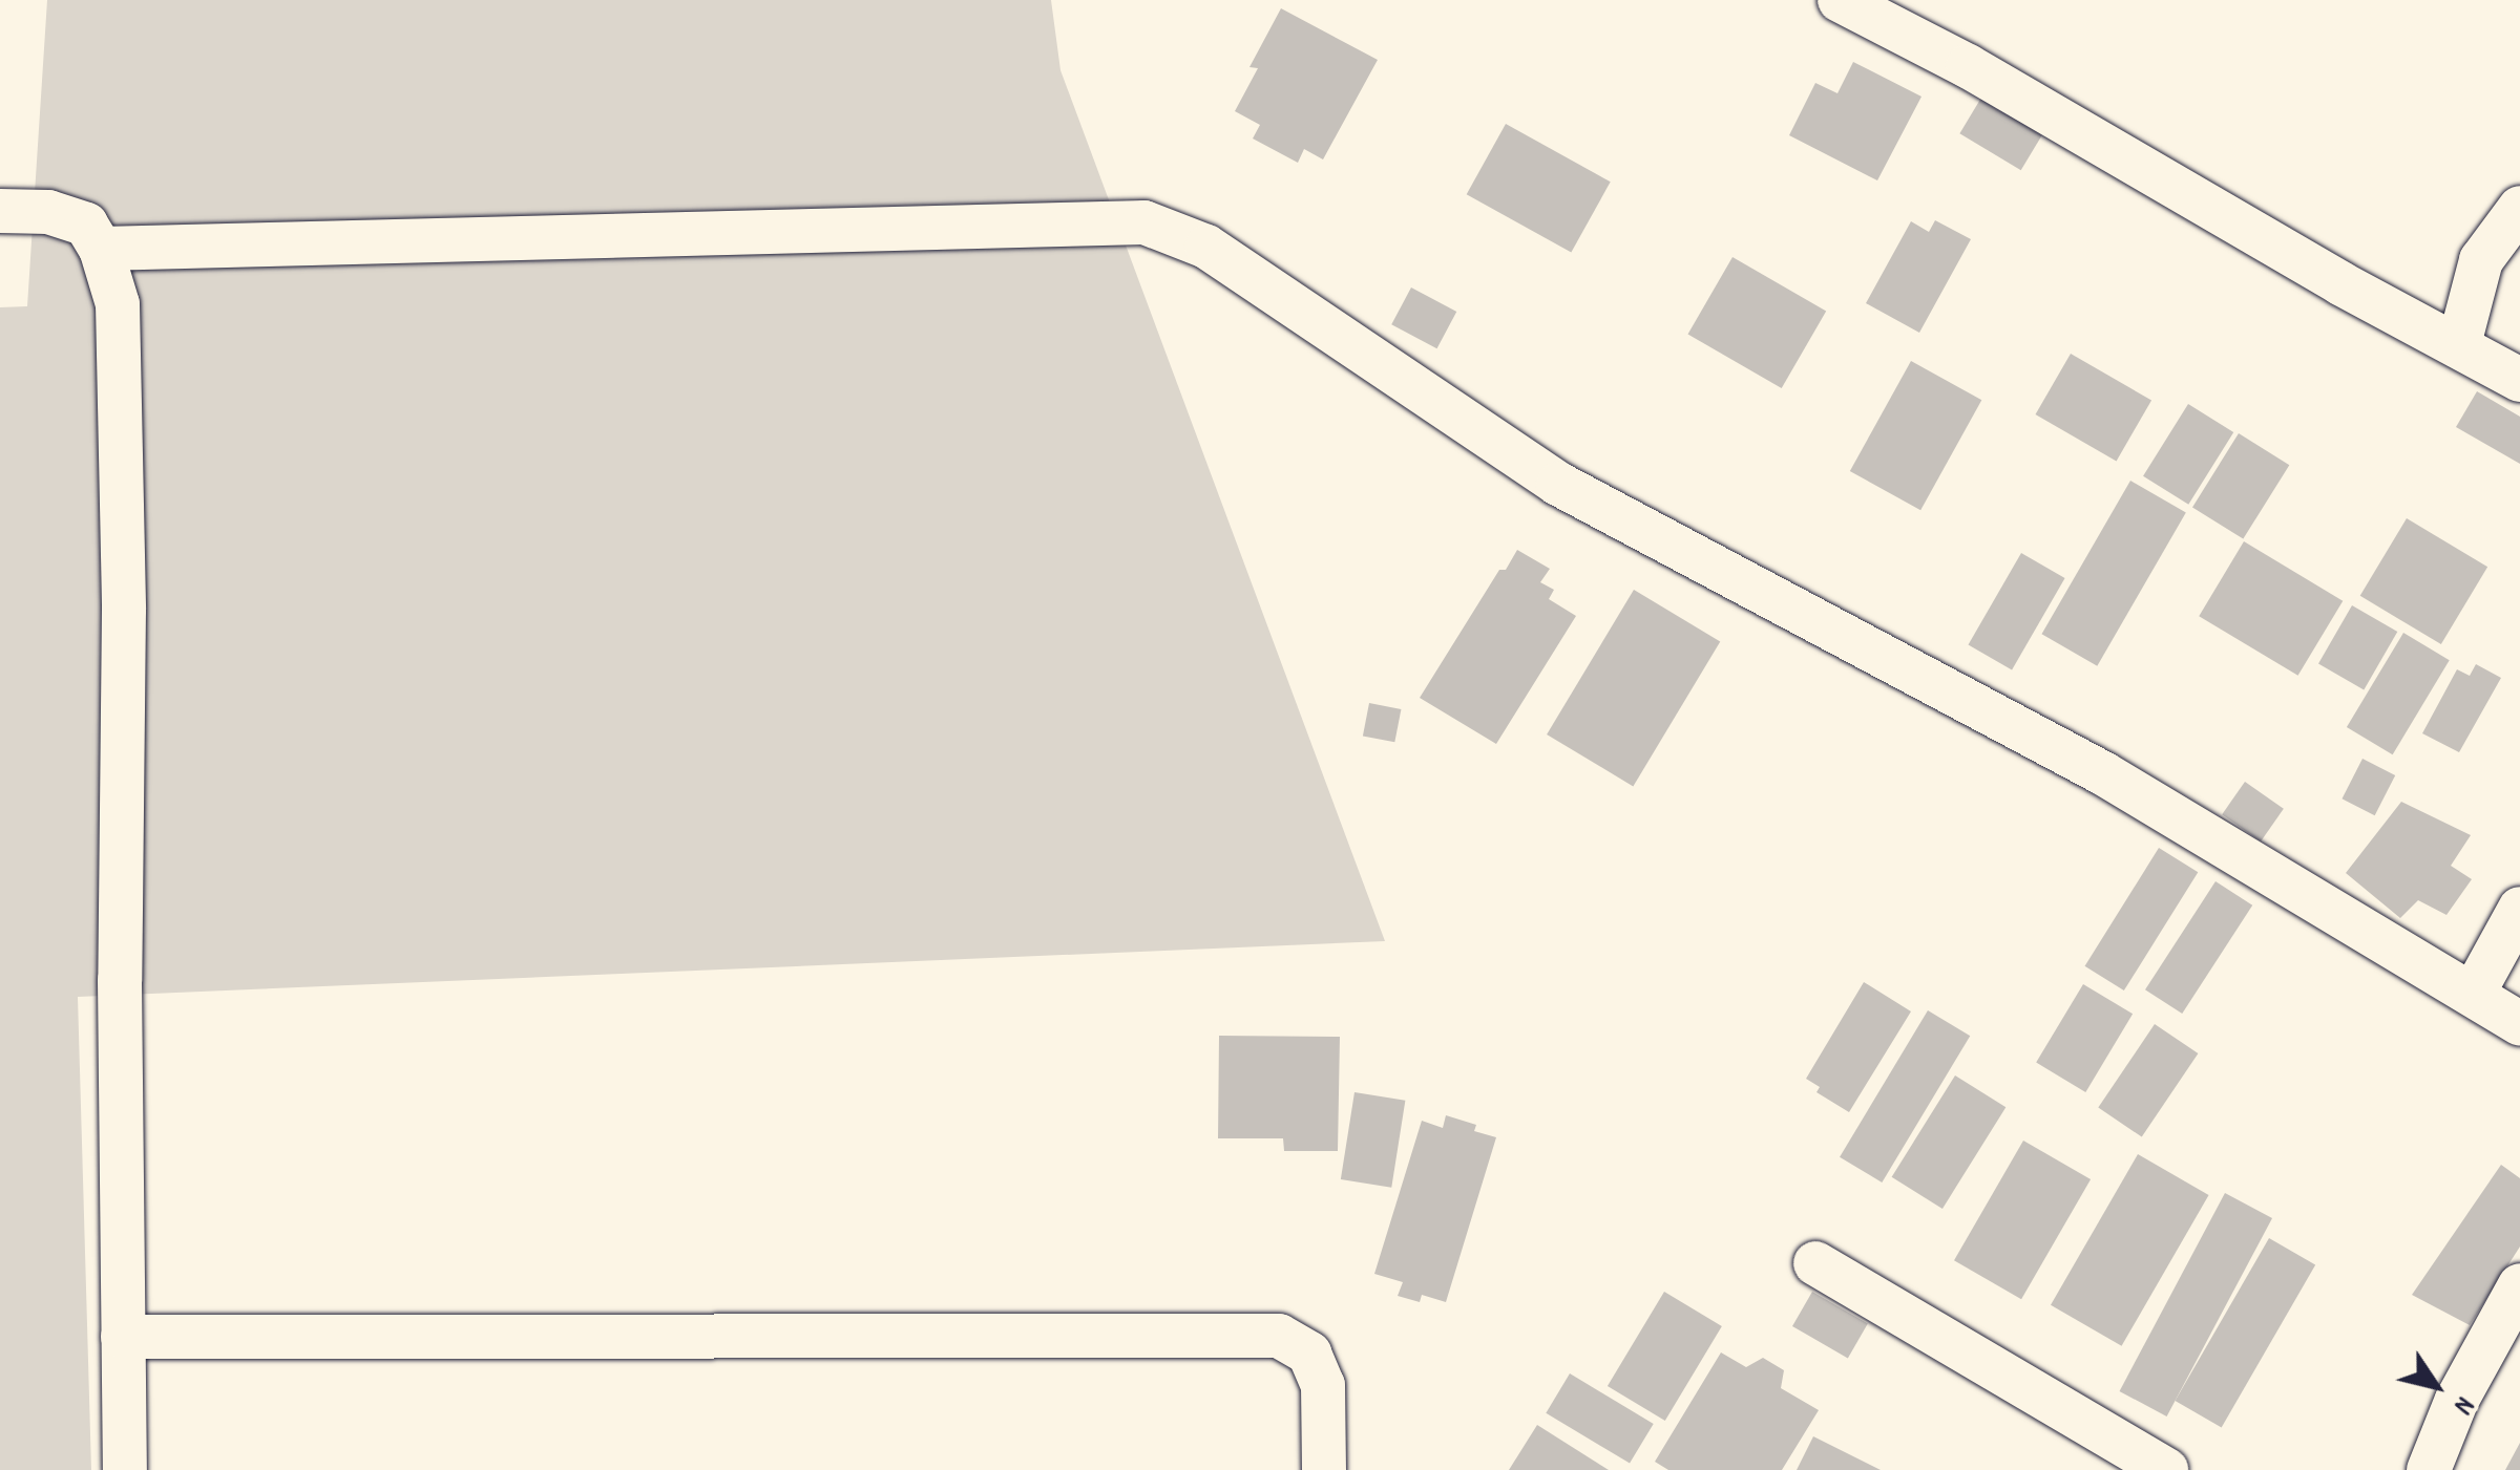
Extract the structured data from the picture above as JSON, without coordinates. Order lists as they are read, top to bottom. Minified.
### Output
{"north":"bottom right"}
